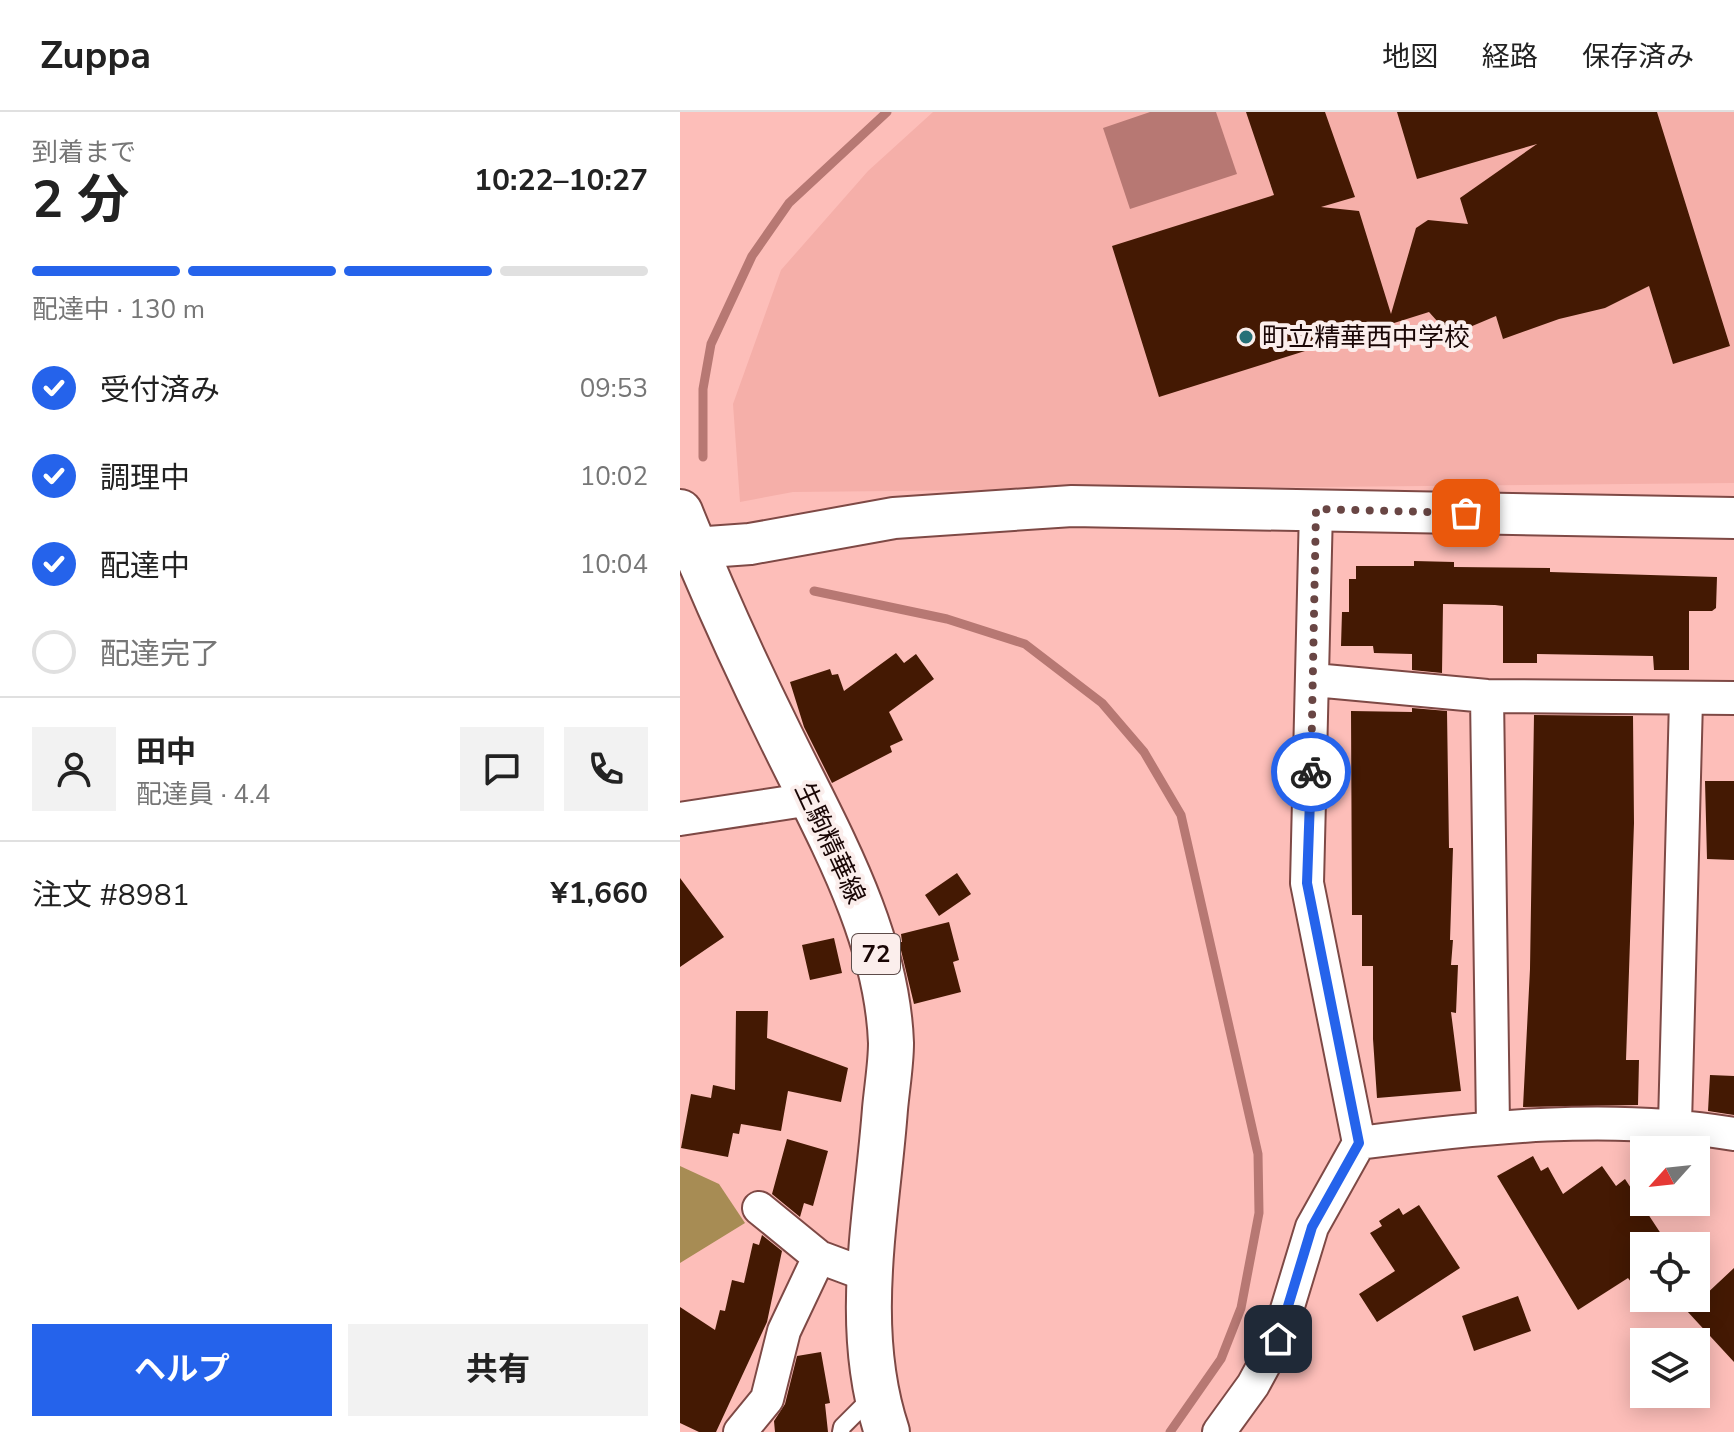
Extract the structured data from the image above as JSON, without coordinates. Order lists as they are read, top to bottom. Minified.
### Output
{"streets":{"main road":["生駒精華線","72"]},"places":["町立精華西中学校"],"north":"bottom left","page":{"header":"Zuppa","nav":["地図","経路","保存済み"],"heading":["2 分","到着まで","10:22–10:27"],"panel":["田中","配達員 · 4.4","注文 #8981","¥1,660"],"bar":"配達中 · 130 m","list":[["受付済み","09:53"],["調理中","10:02"],["配達中","10:04"],"配達完了"],"buttons":["ヘルプ","共有"]}}
